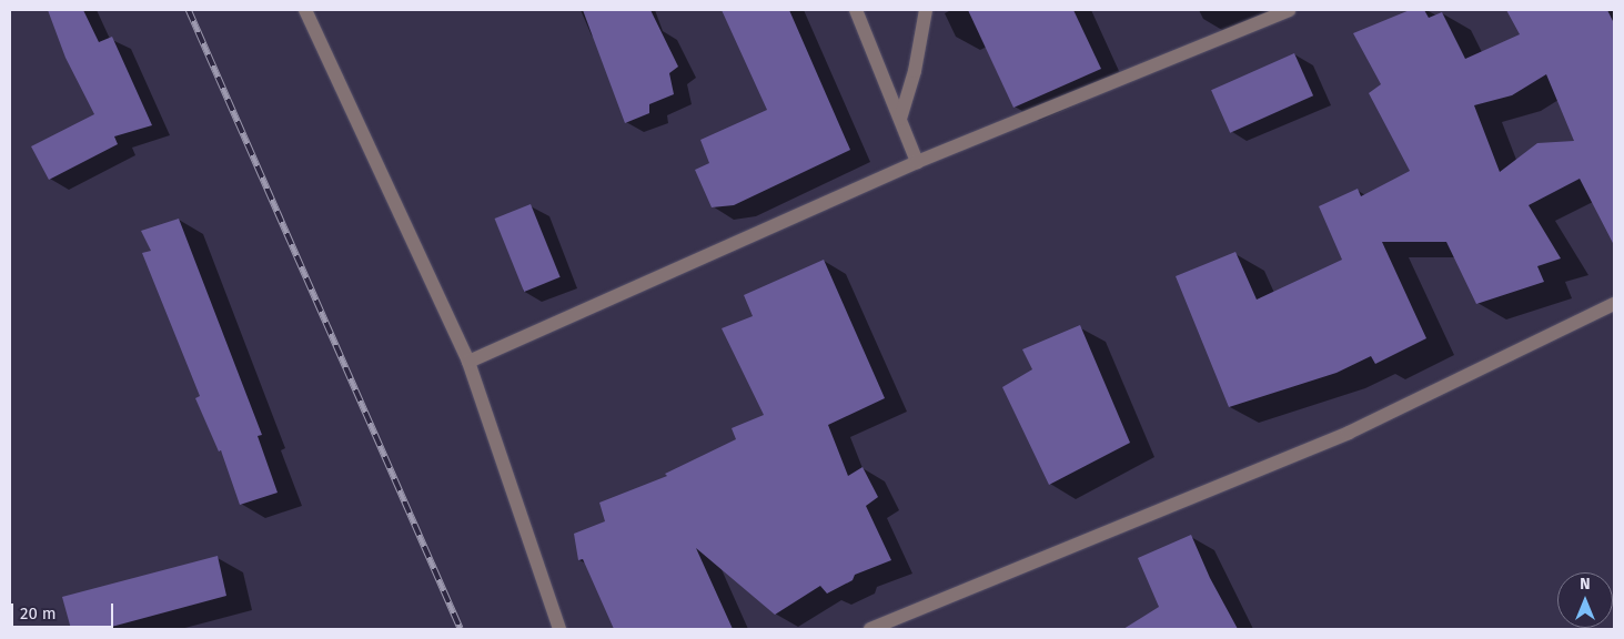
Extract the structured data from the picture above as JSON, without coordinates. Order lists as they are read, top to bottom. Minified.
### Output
{"scale_bar":"20 m","north":"top"}
